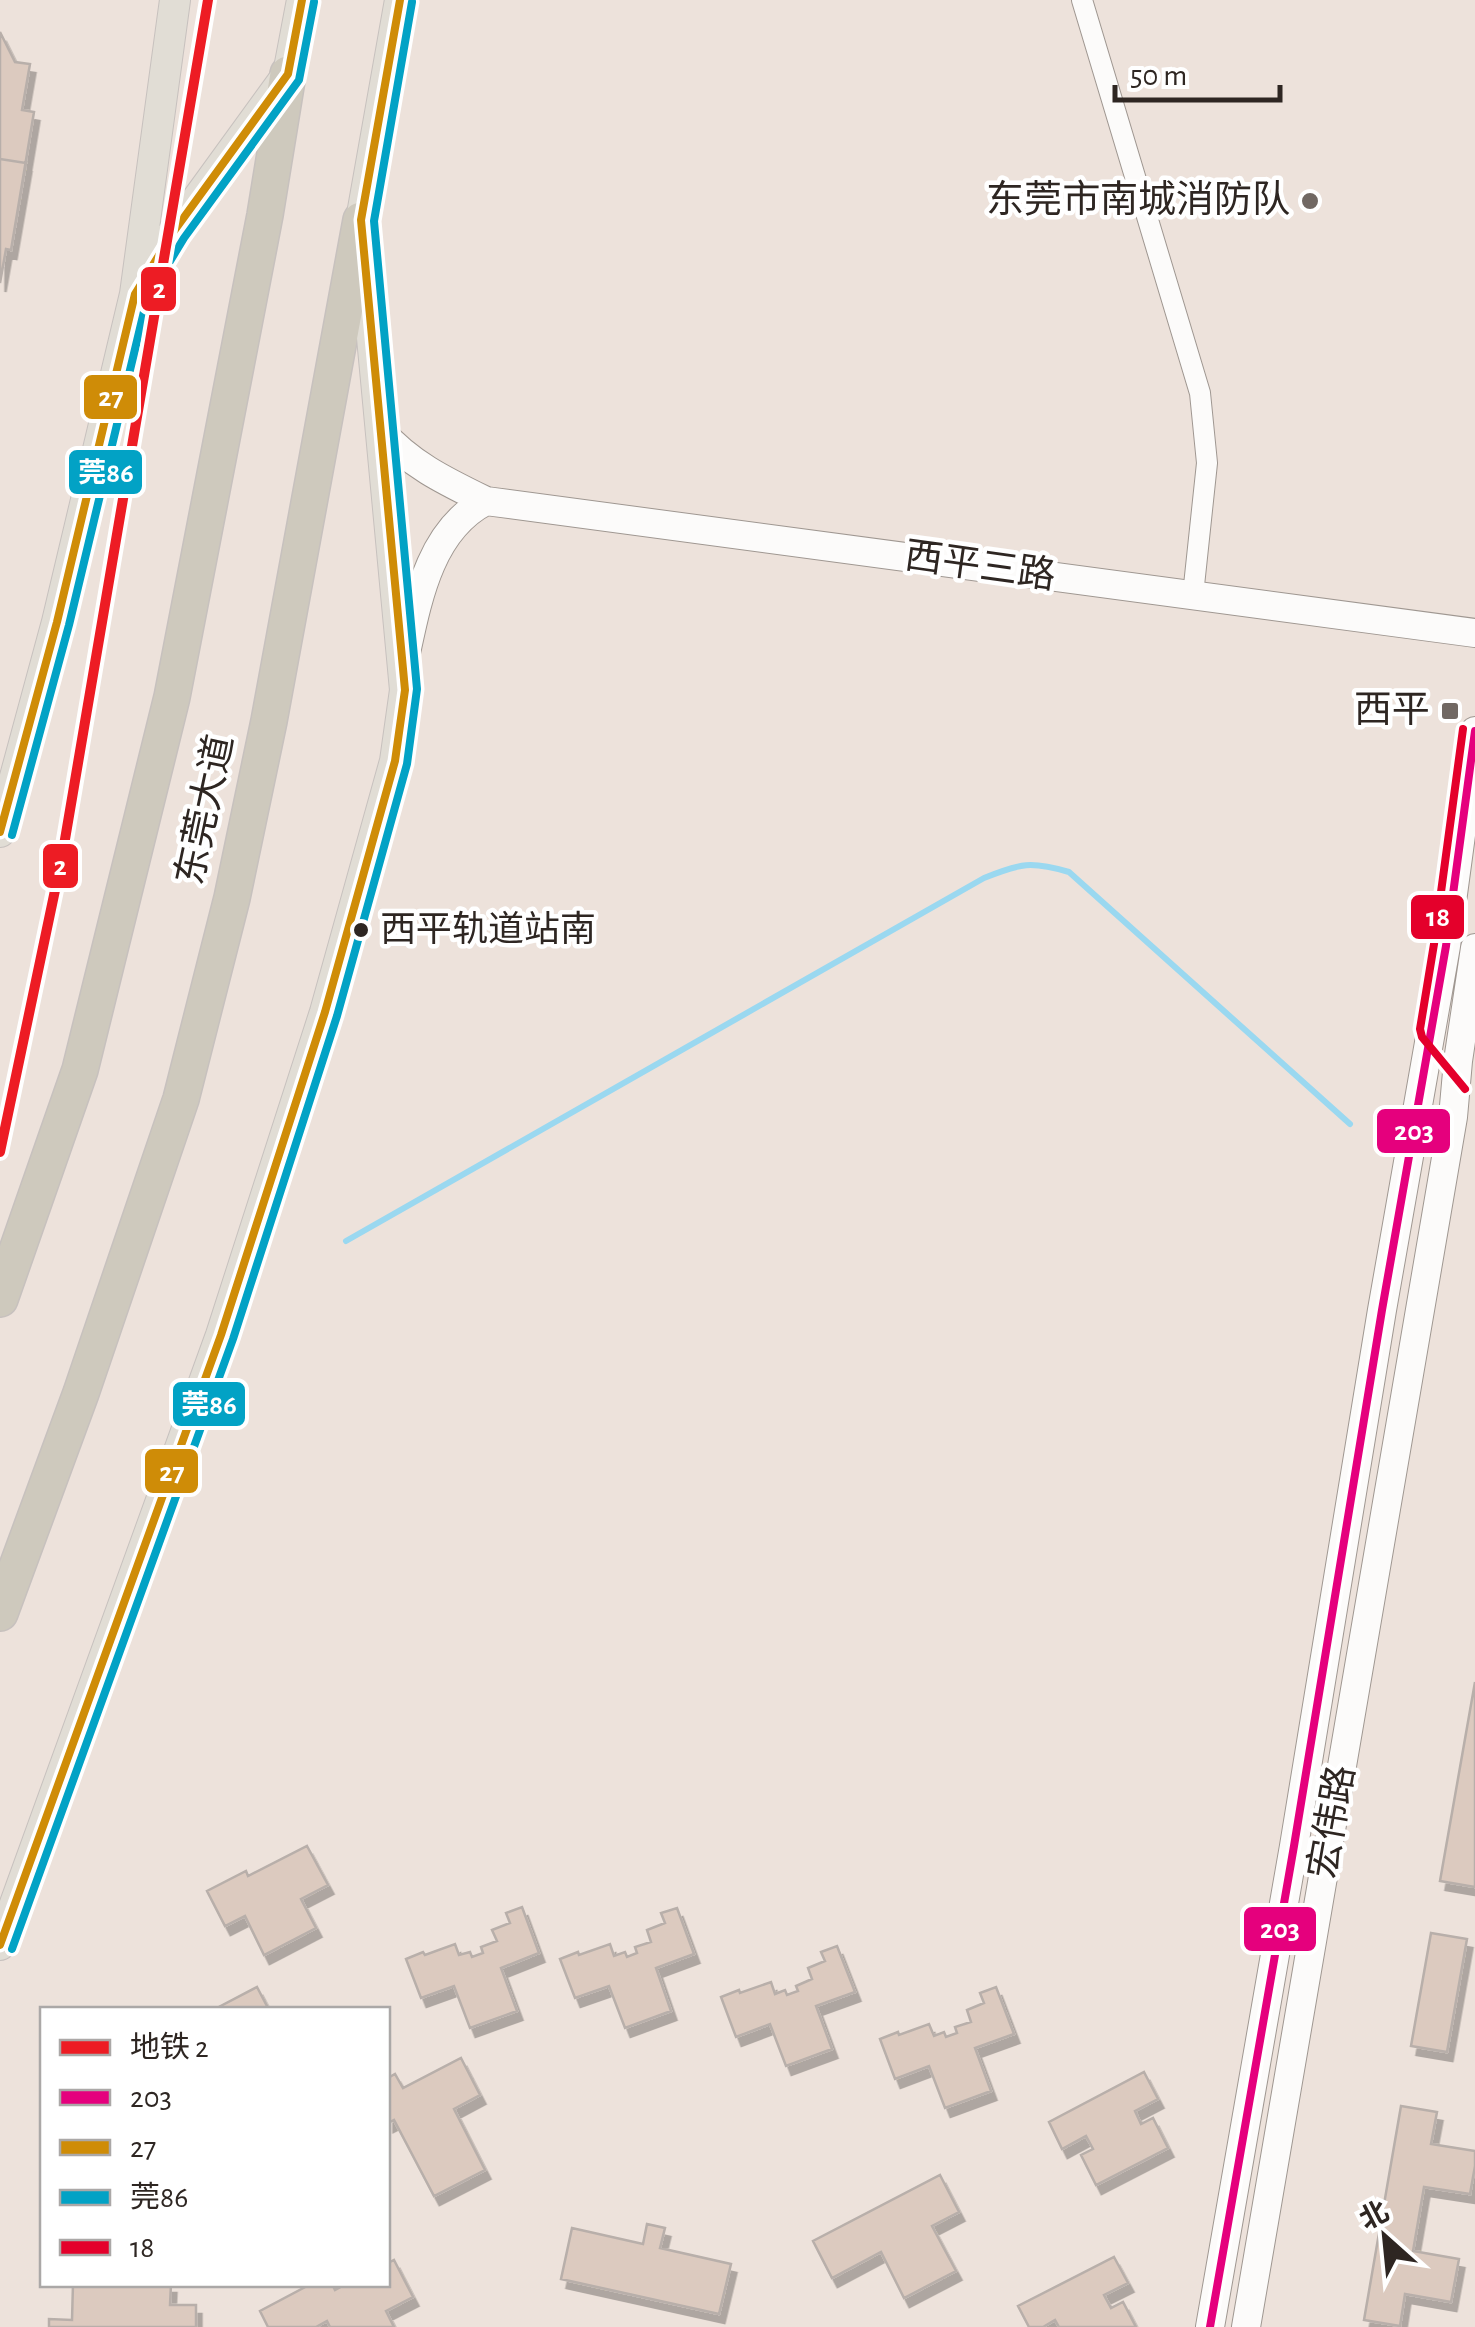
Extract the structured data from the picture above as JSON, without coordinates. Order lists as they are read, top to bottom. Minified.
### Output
{"streets":{"highway":["东莞大道"],"street":["西平三路","宏伟路"]},"places":{"other":["东莞市南城消防队","西平轨道站南"],"transit":["西平"]},"lines":["metro line 2","transit line 27","transit line 莞86","transit line 18","transit line 203"],"legend":["地铁 2","203","27","莞86","18"],"scale_bar":"50 m","north":"top left"}
